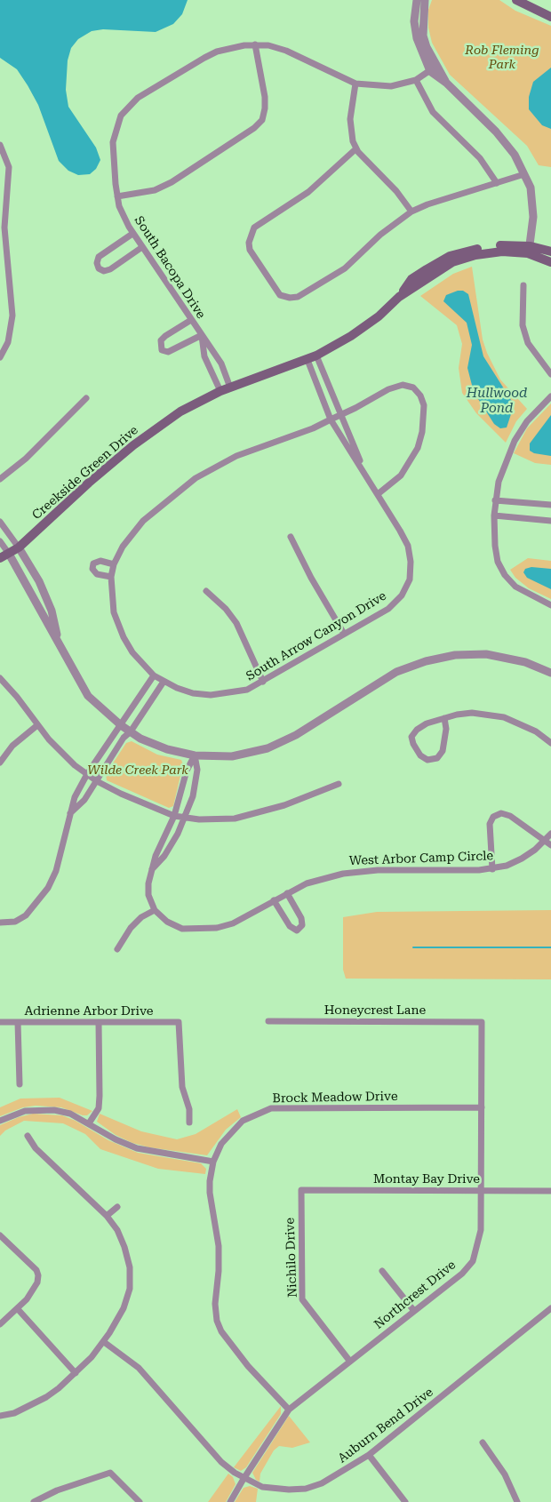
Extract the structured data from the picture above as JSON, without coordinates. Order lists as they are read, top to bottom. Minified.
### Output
{"streets":{"main road":["Creekside Green Drive"],"street":["South Bacopa Drive","South Arrow Canyon Drive","West Arbor Camp Circle","Honeycrest Lane","Adrienne Arbor Drive","Brock Meadow Drive","Montay Bay Drive","Nichilo Drive","Northcrest Drive","Auburn Bend Drive"]},"crossings":[["South Bacopa Drive","Creekside Green Drive"],["Creekside Green Drive","South Arrow Canyon Drive"],["Honeycrest Lane","Northcrest Drive"],["Brock Meadow Drive","Northcrest Drive"],["Montay Bay Drive","Nichilo Drive"],["Montay Bay Drive","Northcrest Drive"],["Nichilo Drive","Northcrest Drive"],["Northcrest Drive","Auburn Bend Drive"]],"water":["Hullwood Pond"],"parks":["Rob Fleming Park","Wilde Creek Park"]}
